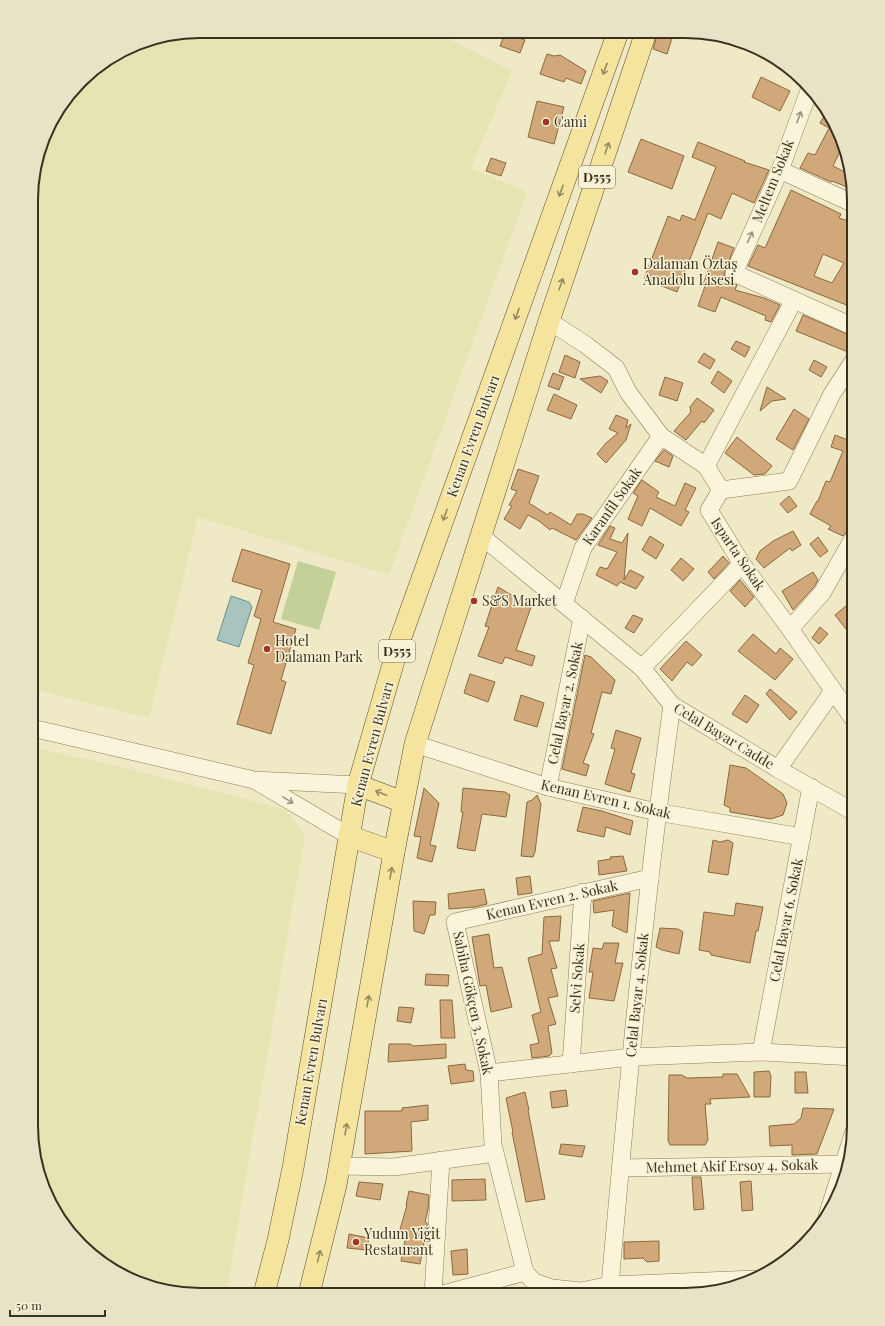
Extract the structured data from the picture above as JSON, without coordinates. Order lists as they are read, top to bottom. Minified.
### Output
{"streets":{"main road":["D555","Kenan Evren Bulvarı"],"street":["Meltem Sokak","Karanfil Sokak","Isparta Sokak","Celal Bayar 2. Sokak","Celal Bayar Cadde","Kenan Evren 1. Sokak","Kenan Evren 2. Sokak","Celal Bayar 6. Sokak","Selvi Sokak","Celal Bayar 4. Sokak","Sabiha Gökçen 3. Sokak","Mehmet Akif Ersoy 4. Sokak"]},"crossings":[["D555","Celal Bayar Cadde"],["D555","Kenan Evren 1. Sokak"],["Karanfil Sokak","Celal Bayar Cadde"],["Celal Bayar 2. Sokak","Celal Bayar Cadde"],["Celal Bayar 2. Sokak","Kenan Evren 1. Sokak"],["Celal Bayar Cadde","Celal Bayar 6. Sokak"],["Celal Bayar Cadde","Celal Bayar 4. Sokak"],["Kenan Evren 1. Sokak","Celal Bayar 6. Sokak"],["Kenan Evren 1. Sokak","Celal Bayar 4. Sokak"],["Kenan Evren 2. Sokak","Selvi Sokak"],["Kenan Evren 2. Sokak","Celal Bayar 4. Sokak"],["Kenan Evren 2. Sokak","Sabiha Gökçen 3. Sokak"],["Celal Bayar 4. Sokak","Mehmet Akif Ersoy 4. Sokak"]],"places":["Cami","Dalaman Öztaş Anadolu Lisesi","S&S Market","Hotel Dalaman Park","Yudum Yiğit Restaurant"],"scale_bar":"50 m"}
